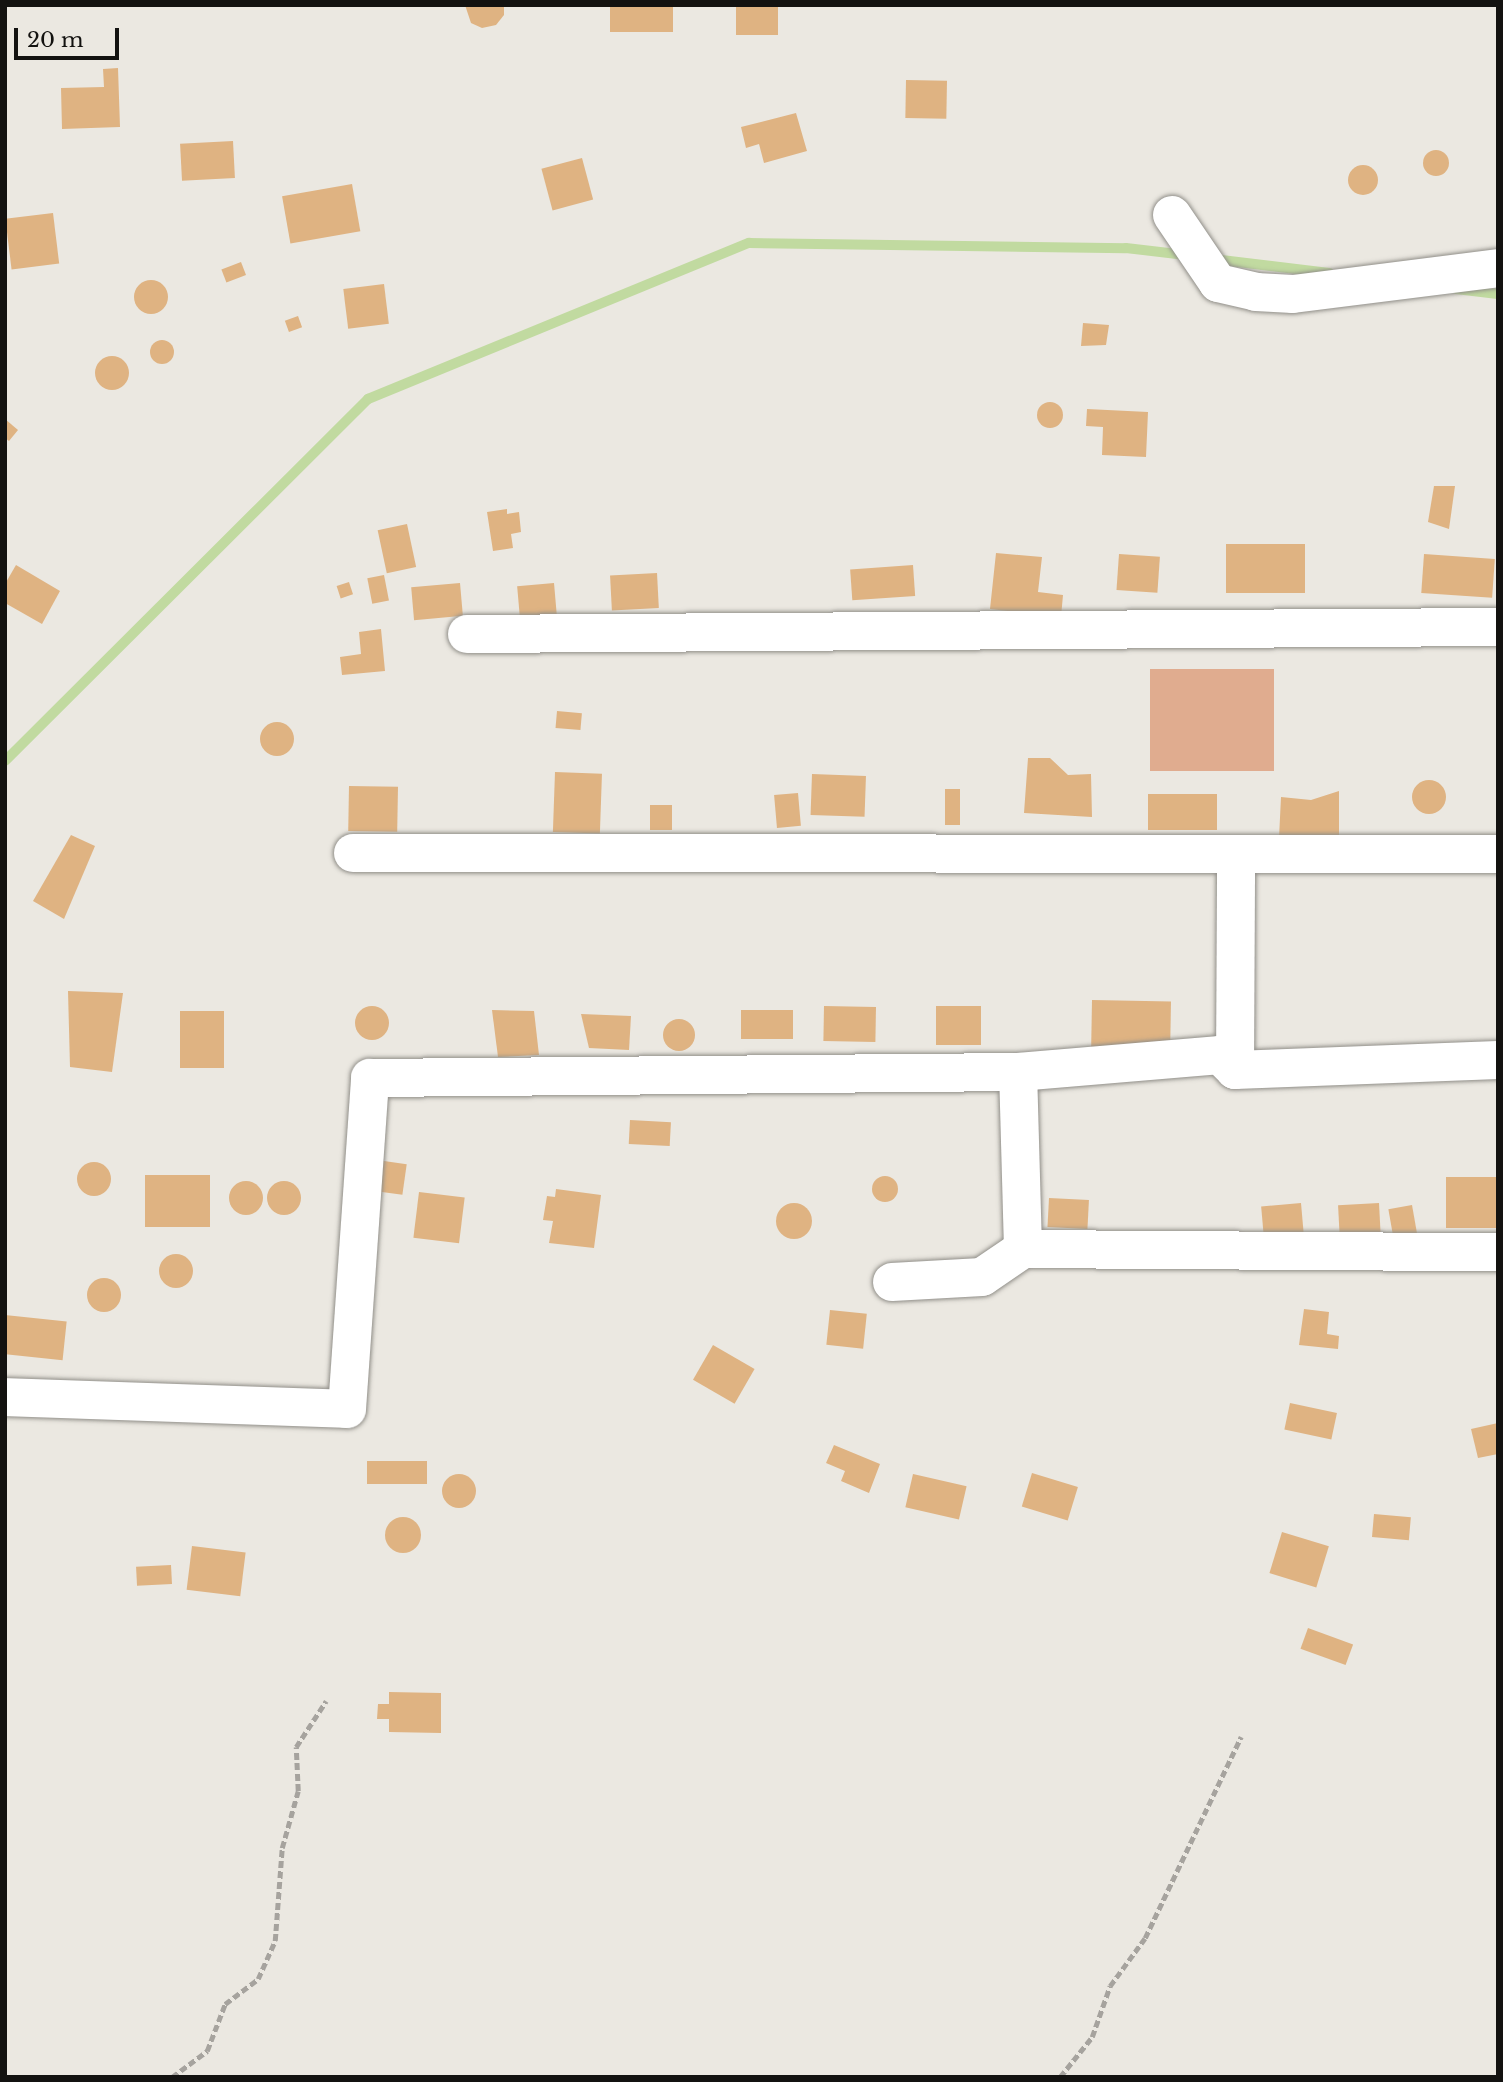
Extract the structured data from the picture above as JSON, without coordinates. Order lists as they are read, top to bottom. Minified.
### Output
{"scale_bar":"20 m"}
